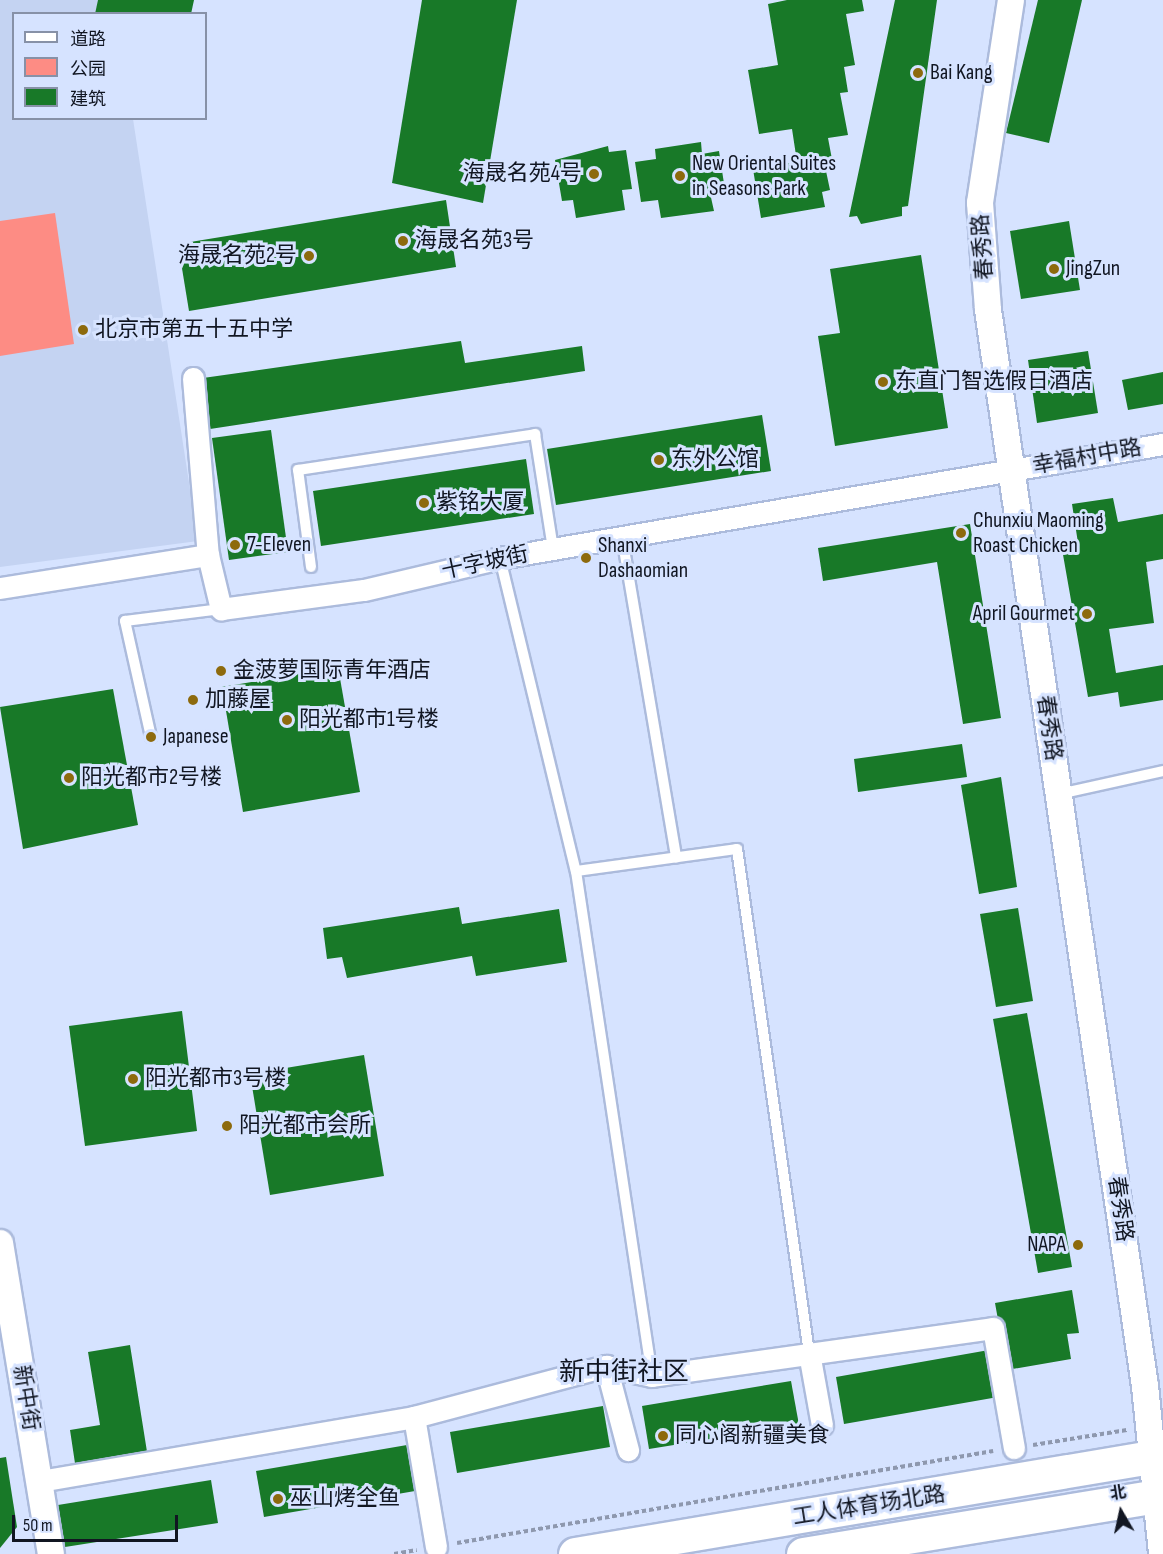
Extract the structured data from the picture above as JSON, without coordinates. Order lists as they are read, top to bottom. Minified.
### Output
{"streets":{"main road":["工人体育场北路"],"street":["春秀路","幸福村中路","十字坡街","新中街"]},"crossings":[["春秀路","幸福村中路"],["春秀路","十字坡街"],["春秀路","工人体育场北路"],["幸福村中路","十字坡街"]],"districts":["新中街社区"],"places":["Bai Kang","海晟名苑4号","New Oriental Suites in Seasons Park","海晟名苑3号","海晟名苑2号","JingZun","北京市第五十五中学","东直门智选假日酒店","东外公馆","紫铭大厦","Chunxiu Maoming Roast Chicken","7-Eleven","Shanxi Dashaomian","April Gourmet","金菠萝国际青年酒店","加藤屋","阳光都市1号楼","Japanese","阳光都市2号楼","阳光都市3号楼","阳光都市会所","NAPA","同心阁新疆美食","巫山烤全鱼"],"legend":["道路","公园","建筑"],"scale_bar":"50 m","north":"top"}
